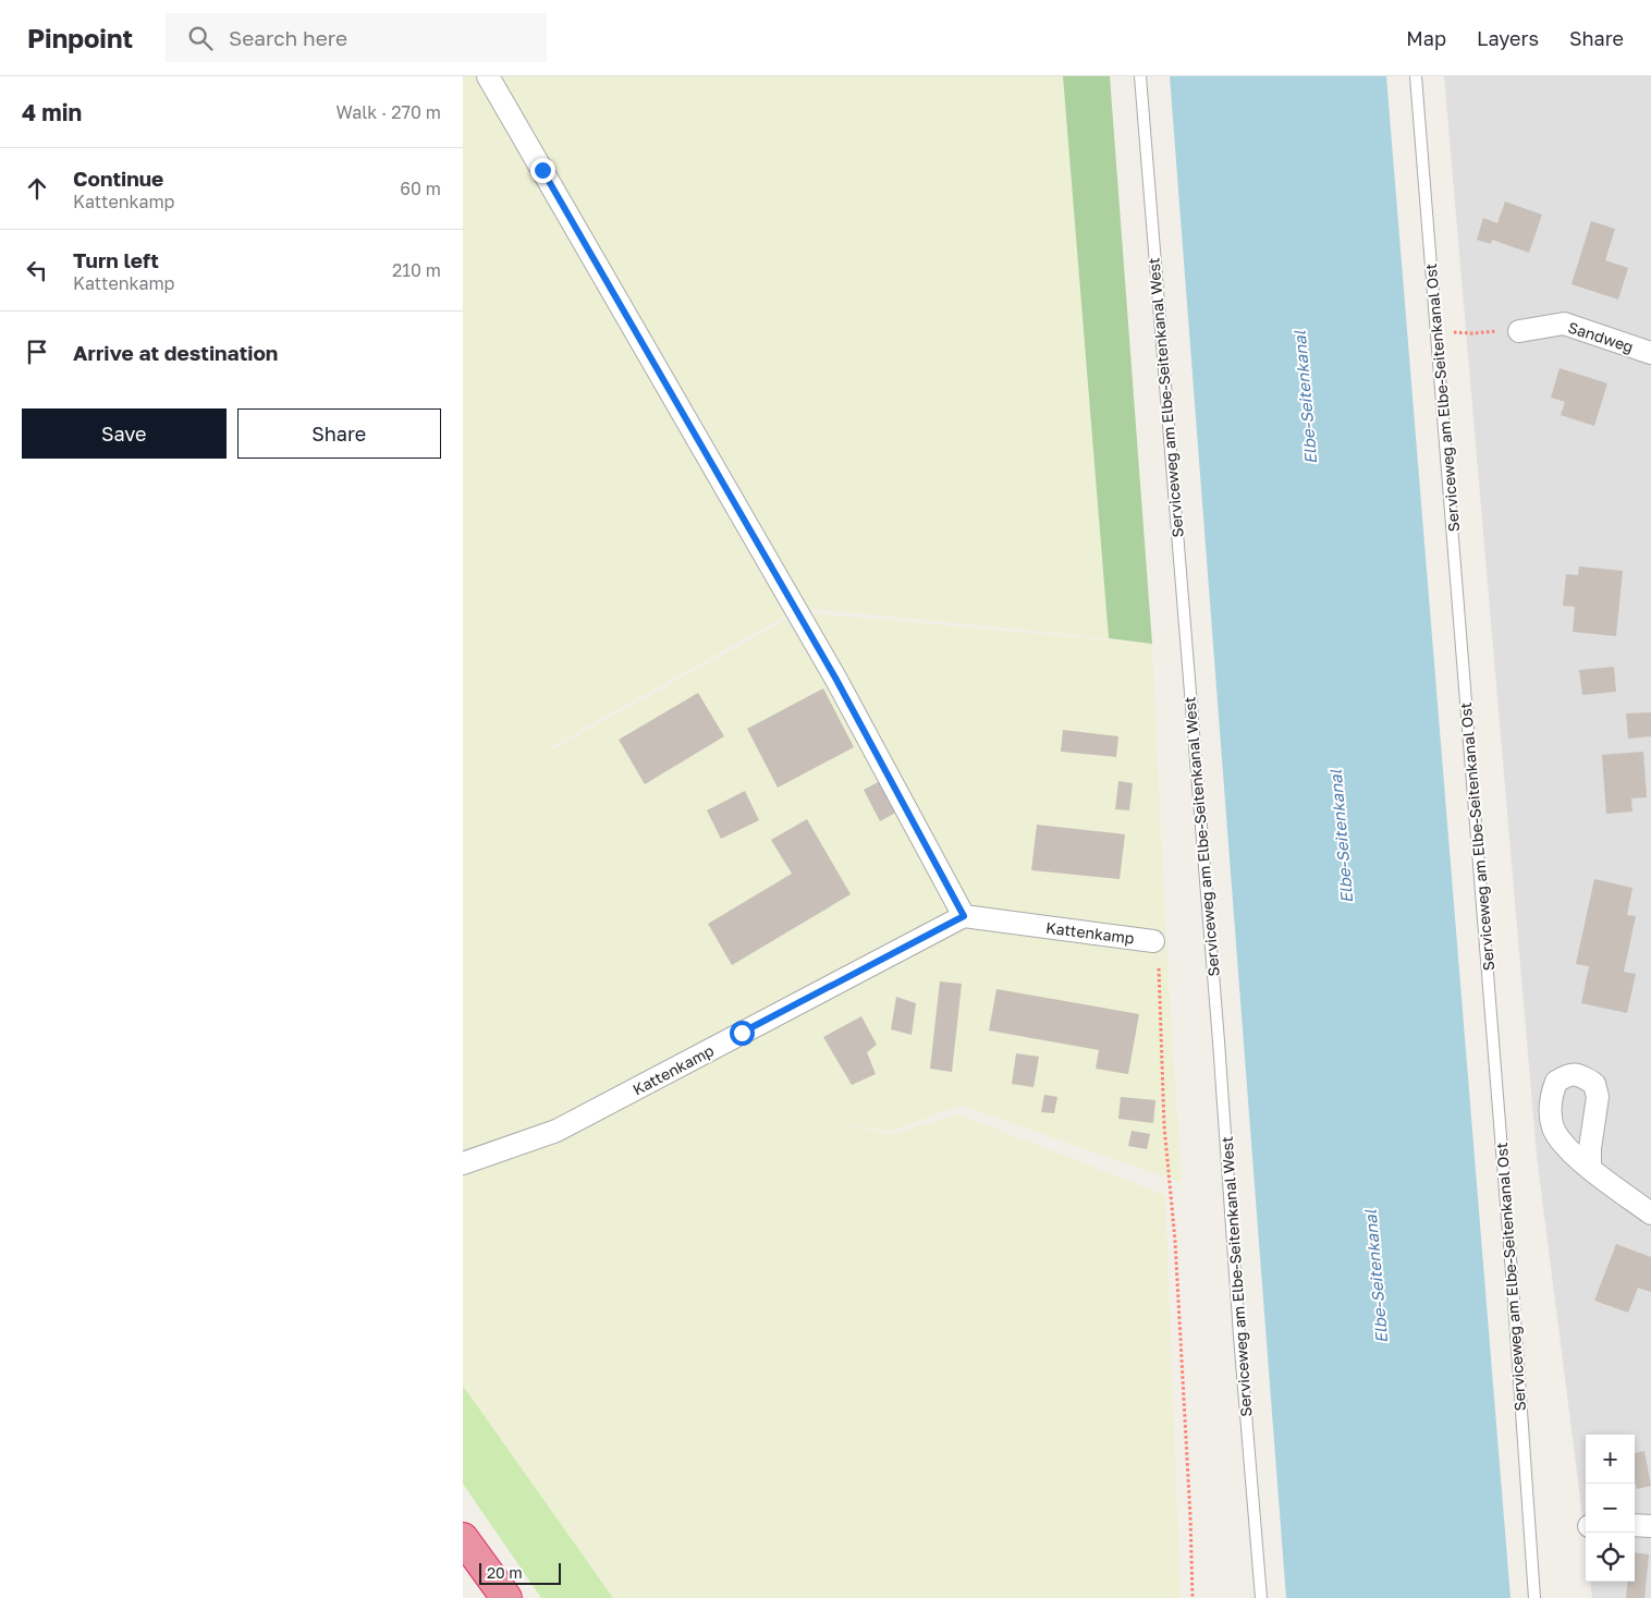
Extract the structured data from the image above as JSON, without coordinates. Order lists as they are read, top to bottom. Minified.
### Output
{"streets":{"street":["Sandweg","Kattenkamp"],"lane":["Serviceweg am Elbe-Seitenkanal West","Serviceweg am Elbe-Seitenkanal Ost"]},"water":["Elbe-Seitenkanal"],"scale_bar":"20 m","page":{"header":"Pinpoint","search":"Search here","nav":["Map","Layers","Share"],"heading":["4 min","Walk · 270 m"],"list":[["Continue","Kattenkamp","60 m"],["Turn left","Kattenkamp","210 m"],"Arrive at destination"],"buttons":["Save","Share"],"map_buttons":["+","−"],"scale":"20 m"}}
